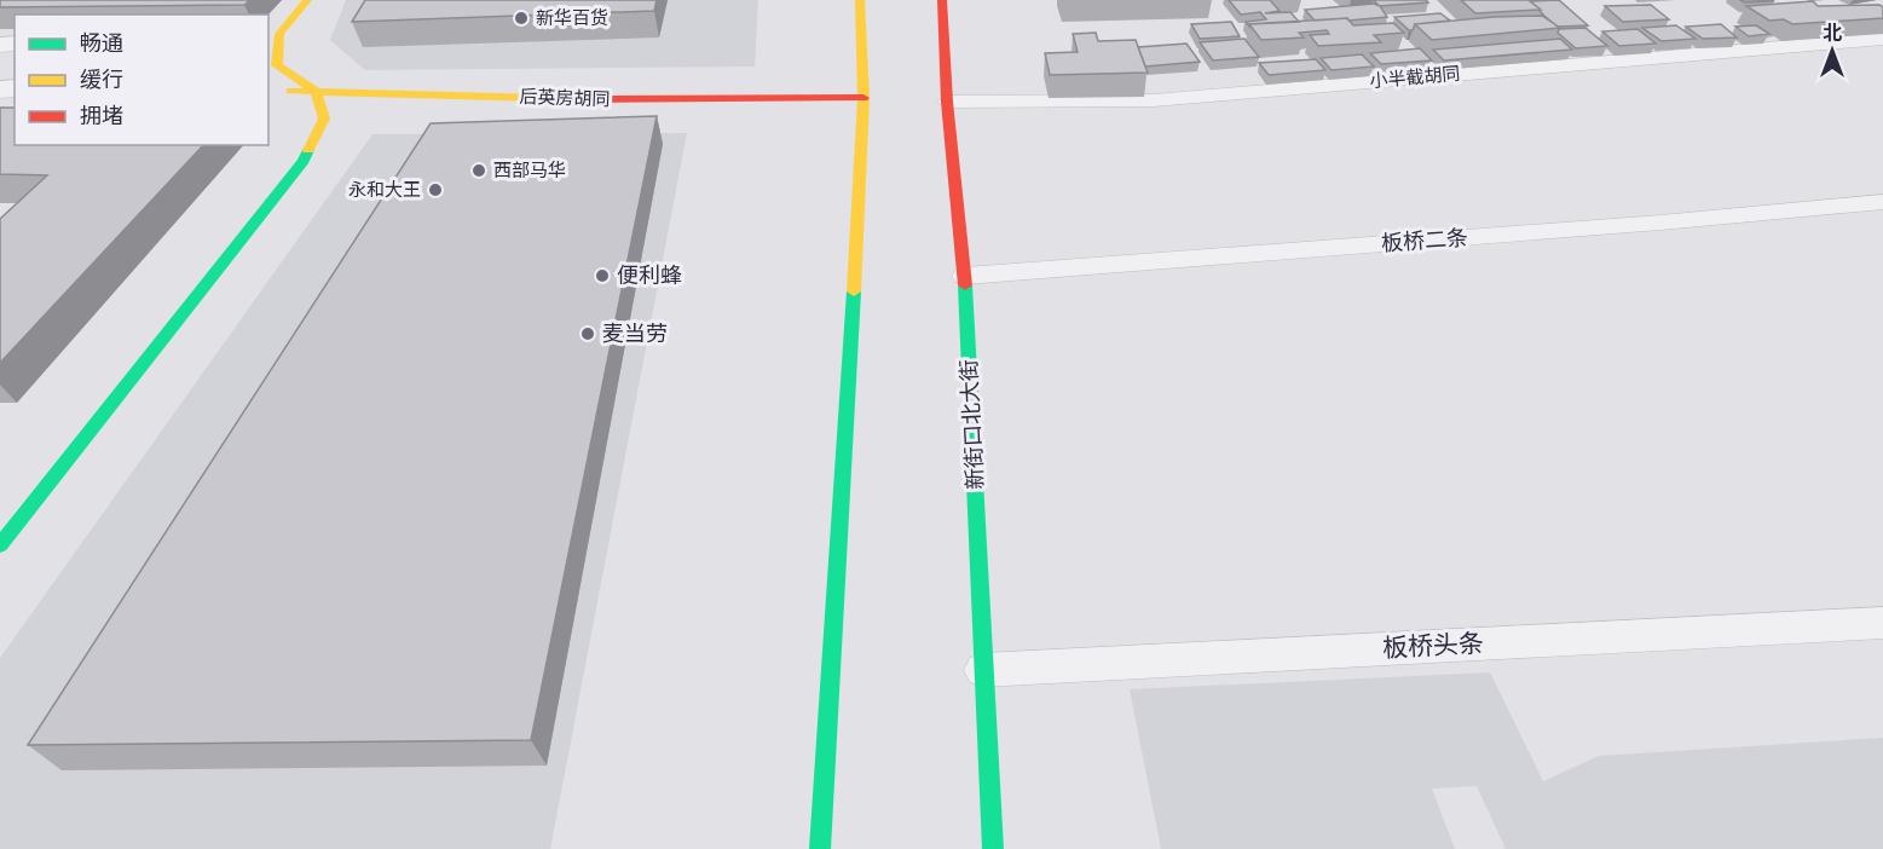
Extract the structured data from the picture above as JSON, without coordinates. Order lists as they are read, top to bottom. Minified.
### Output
{"streets":{"main road":["后英房胡同","新街口北大街"],"lane":["小半截胡同","板桥二条","板桥头条"]},"crossings":[["小半截胡同","新街口北大街"],["板桥二条","新街口北大街"],["新街口北大街","板桥头条"]],"places":["新华百货","西部马华","永和大王","便利蜂","麦当劳"],"legend":["畅通","缓行","拥堵"],"north":"top"}
